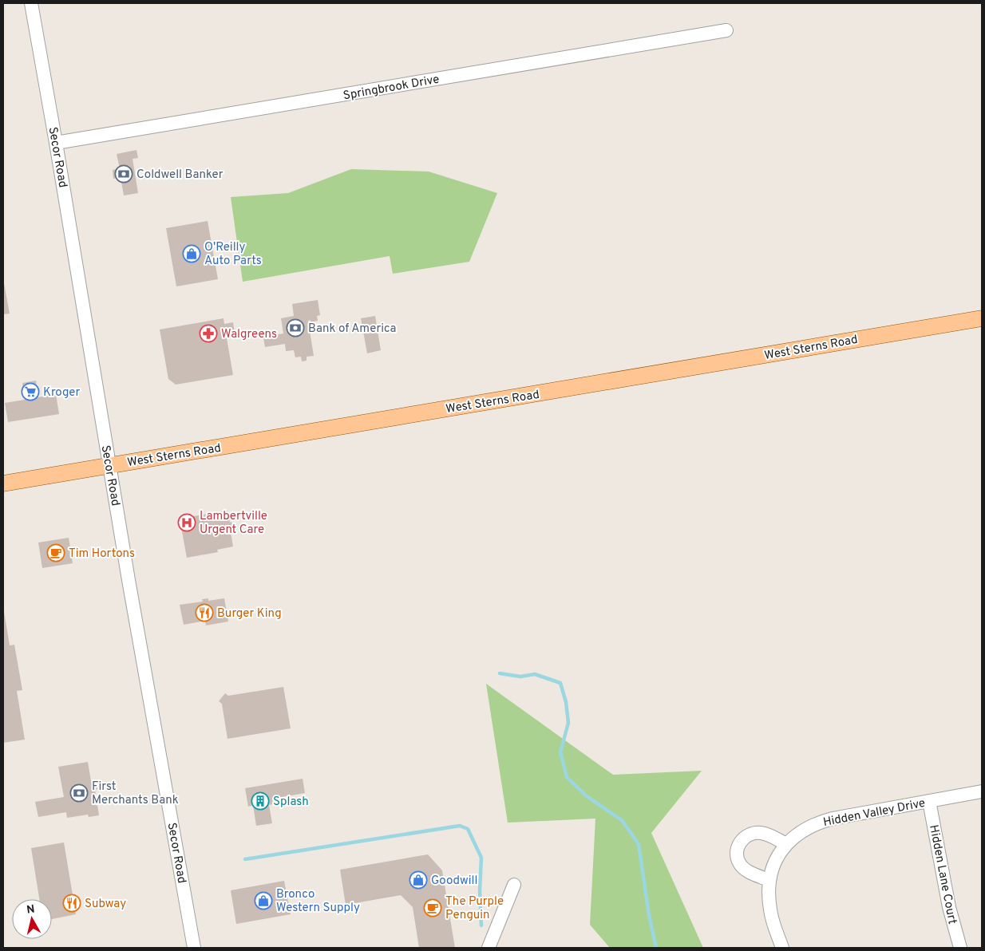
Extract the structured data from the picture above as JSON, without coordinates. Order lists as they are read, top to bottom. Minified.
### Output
{"streets":{"main road":["West Sterns Road"],"street":["Springbrook Drive","Secor Road","Hidden Valley Drive","Hidden Lane Court"]},"crossings":[["Springbrook Drive","Secor Road"],["Secor Road","West Sterns Road"],["Hidden Valley Drive","Hidden Lane Court"]],"places":{"bank":["Coldwell Banker","Bank of America","First Merchants Bank"],"shop":["O'Reilly Auto Parts","Goodwill","Bronco Western Supply"],"pharmacy":["Walgreens"],"supermarket":["Kroger"],"hospital":["Lambertville Urgent Care"],"cafe":["Tim Hortons","The Purple Penguin"],"restaurant":["Burger King","Subway"],"building":["Splash"]},"north":"top"}
